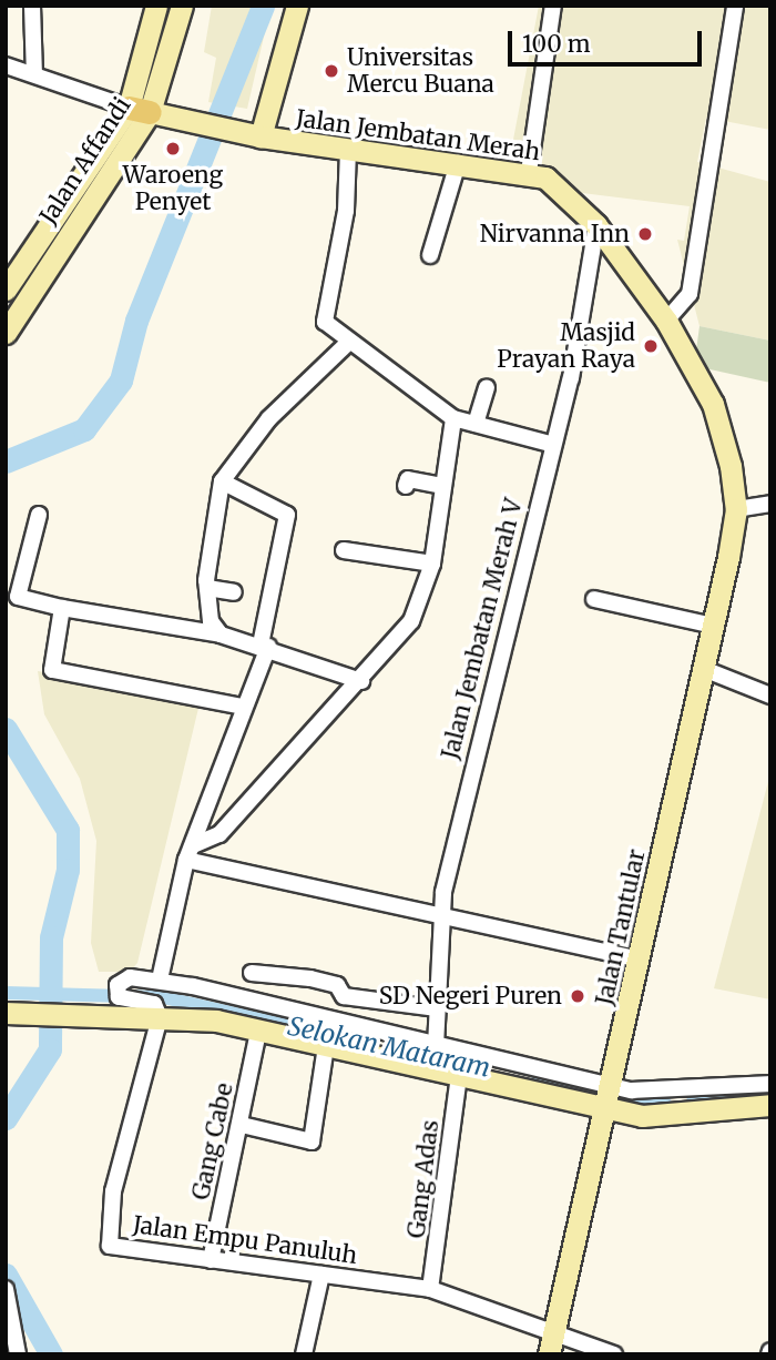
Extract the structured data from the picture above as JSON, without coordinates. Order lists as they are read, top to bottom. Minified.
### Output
{"streets":{"street":["Jalan Jembatan Merah","Jalan Affandi","Jalan Jembatan Merah V","Jalan Tantular","Gang Cabe","Gang Adas","Jalan Empu Panuluh"]},"crossings":[["Jalan Jembatan Merah","Jalan Jembatan Merah V"],["Jalan Jembatan Merah","Jalan Tantular"],["Jalan Tantular","Jalan Empu Panuluh"],["Gang Cabe","Jalan Empu Panuluh"],["Gang Adas","Jalan Empu Panuluh"]],"water":["Selokan Mataram"],"places":["Universitas Mercu Buana","Waroeng Penyet","Nirvanna Inn","Masjid Prayan Raya","SD Negeri Puren"],"scale_bar":"100 m"}
